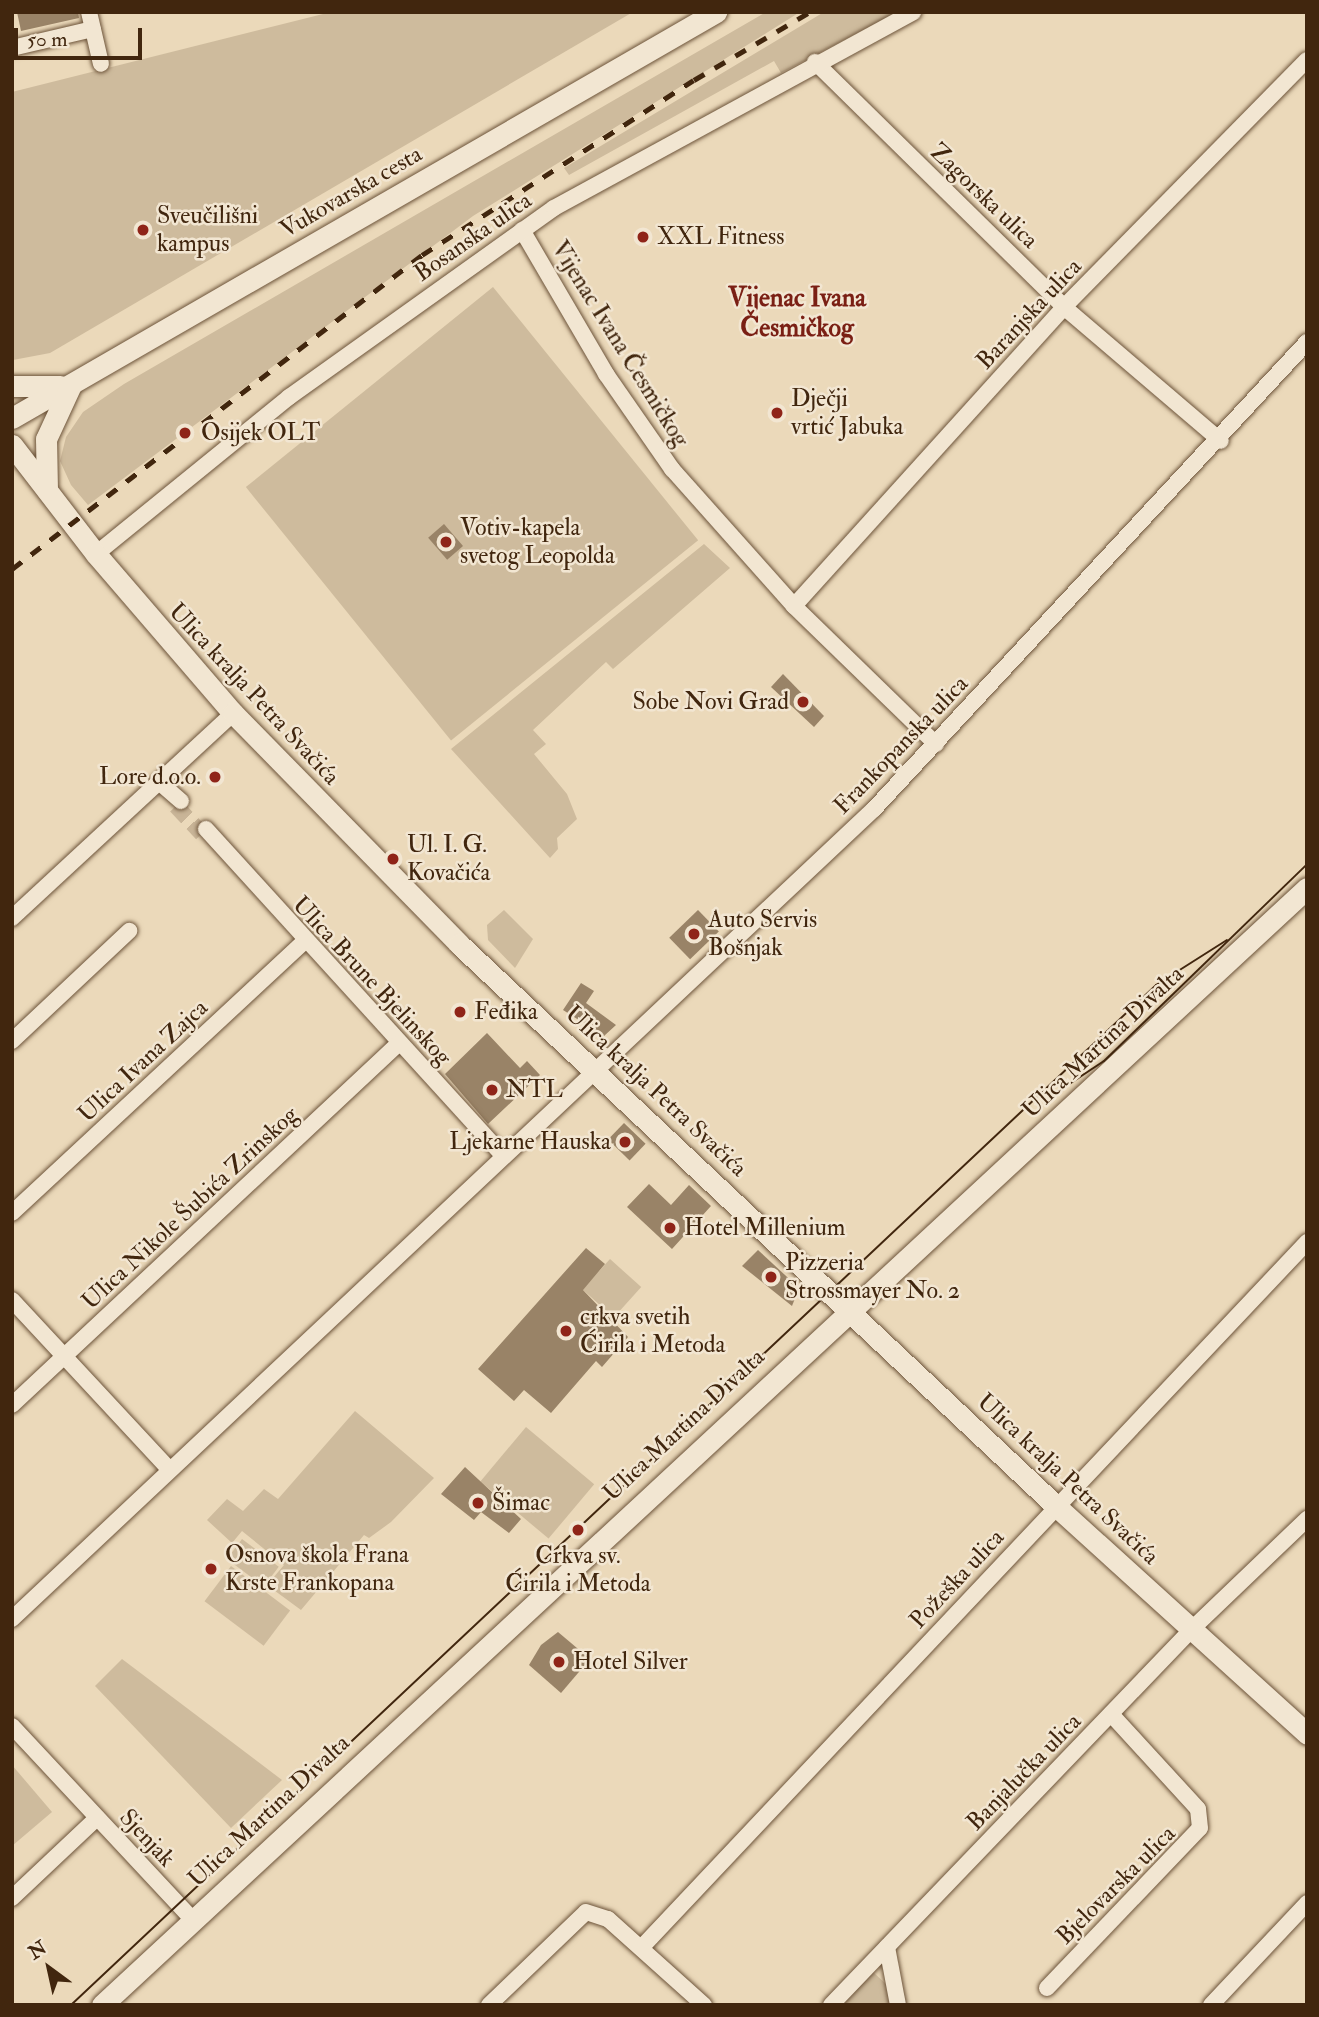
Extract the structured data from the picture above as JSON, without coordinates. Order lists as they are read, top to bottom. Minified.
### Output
{"streets":{"main road":["Vukovarska cesta","Ulica kralja Petra Svačića","Ulica Martina Divalta"],"street":["Zagorska ulica","Bosanska ulica","Baranjska ulica","Vijenac Ivana Česmičkog","Frankopanska ulica","Ulica Brune Bjelinskog","Ulica Ivana Zajca","Ulica Nikole Šubića Zrinskog","Požeška ulica","Banjalučka ulica","Sjenjak","Bjelovarska ulica"]},"crossings":[["Zagorska ulica","Bosanska ulica"],["Zagorska ulica","Baranjska ulica"],["Zagorska ulica","Frankopanska ulica"],["Bosanska ulica","Vijenac Ivana Česmičkog"],["Bosanska ulica","Ulica kralja Petra Svačića"],["Baranjska ulica","Vijenac Ivana Česmičkog"],["Vijenac Ivana Česmičkog","Frankopanska ulica"],["Ulica kralja Petra Svačića","Frankopanska ulica"],["Ulica kralja Petra Svačića","Ulica Martina Divalta"],["Ulica kralja Petra Svačića","Požeška ulica"],["Ulica kralja Petra Svačića","Banjalučka ulica"],["Frankopanska ulica","Ulica Brune Bjelinskog"],["Ulica Brune Bjelinskog","Ulica Ivana Zajca"],["Ulica Brune Bjelinskog","Ulica Nikole Šubića Zrinskog"],["Ulica Martina Divalta","Sjenjak"],["Banjalučka ulica","Bjelovarska ulica"]],"districts":["Vijenac Ivana Česmičkog"],"places":["Sveučilišni kampus","XXL Fitness","Dječji vrtić Jabuka","Osijek OLT","Votiv-kapela svetog Leopolda","Sobe Novi Grad","Lore d.o.o.","Ul. I. G. Kovačića","Auto Servis Bošnjak","Feđika","NTL","Ljekarne Hauska","Hotel Millenium","Pizzeria Strossmayer No. 2","crkva svetih Ćirila i Metoda","Šimac","Crkva sv. Ćirila i Metoda","Osnova škola Frana Krste Frankopana","Hotel Silver"],"scale_bar":"50 m","north":"top left"}
